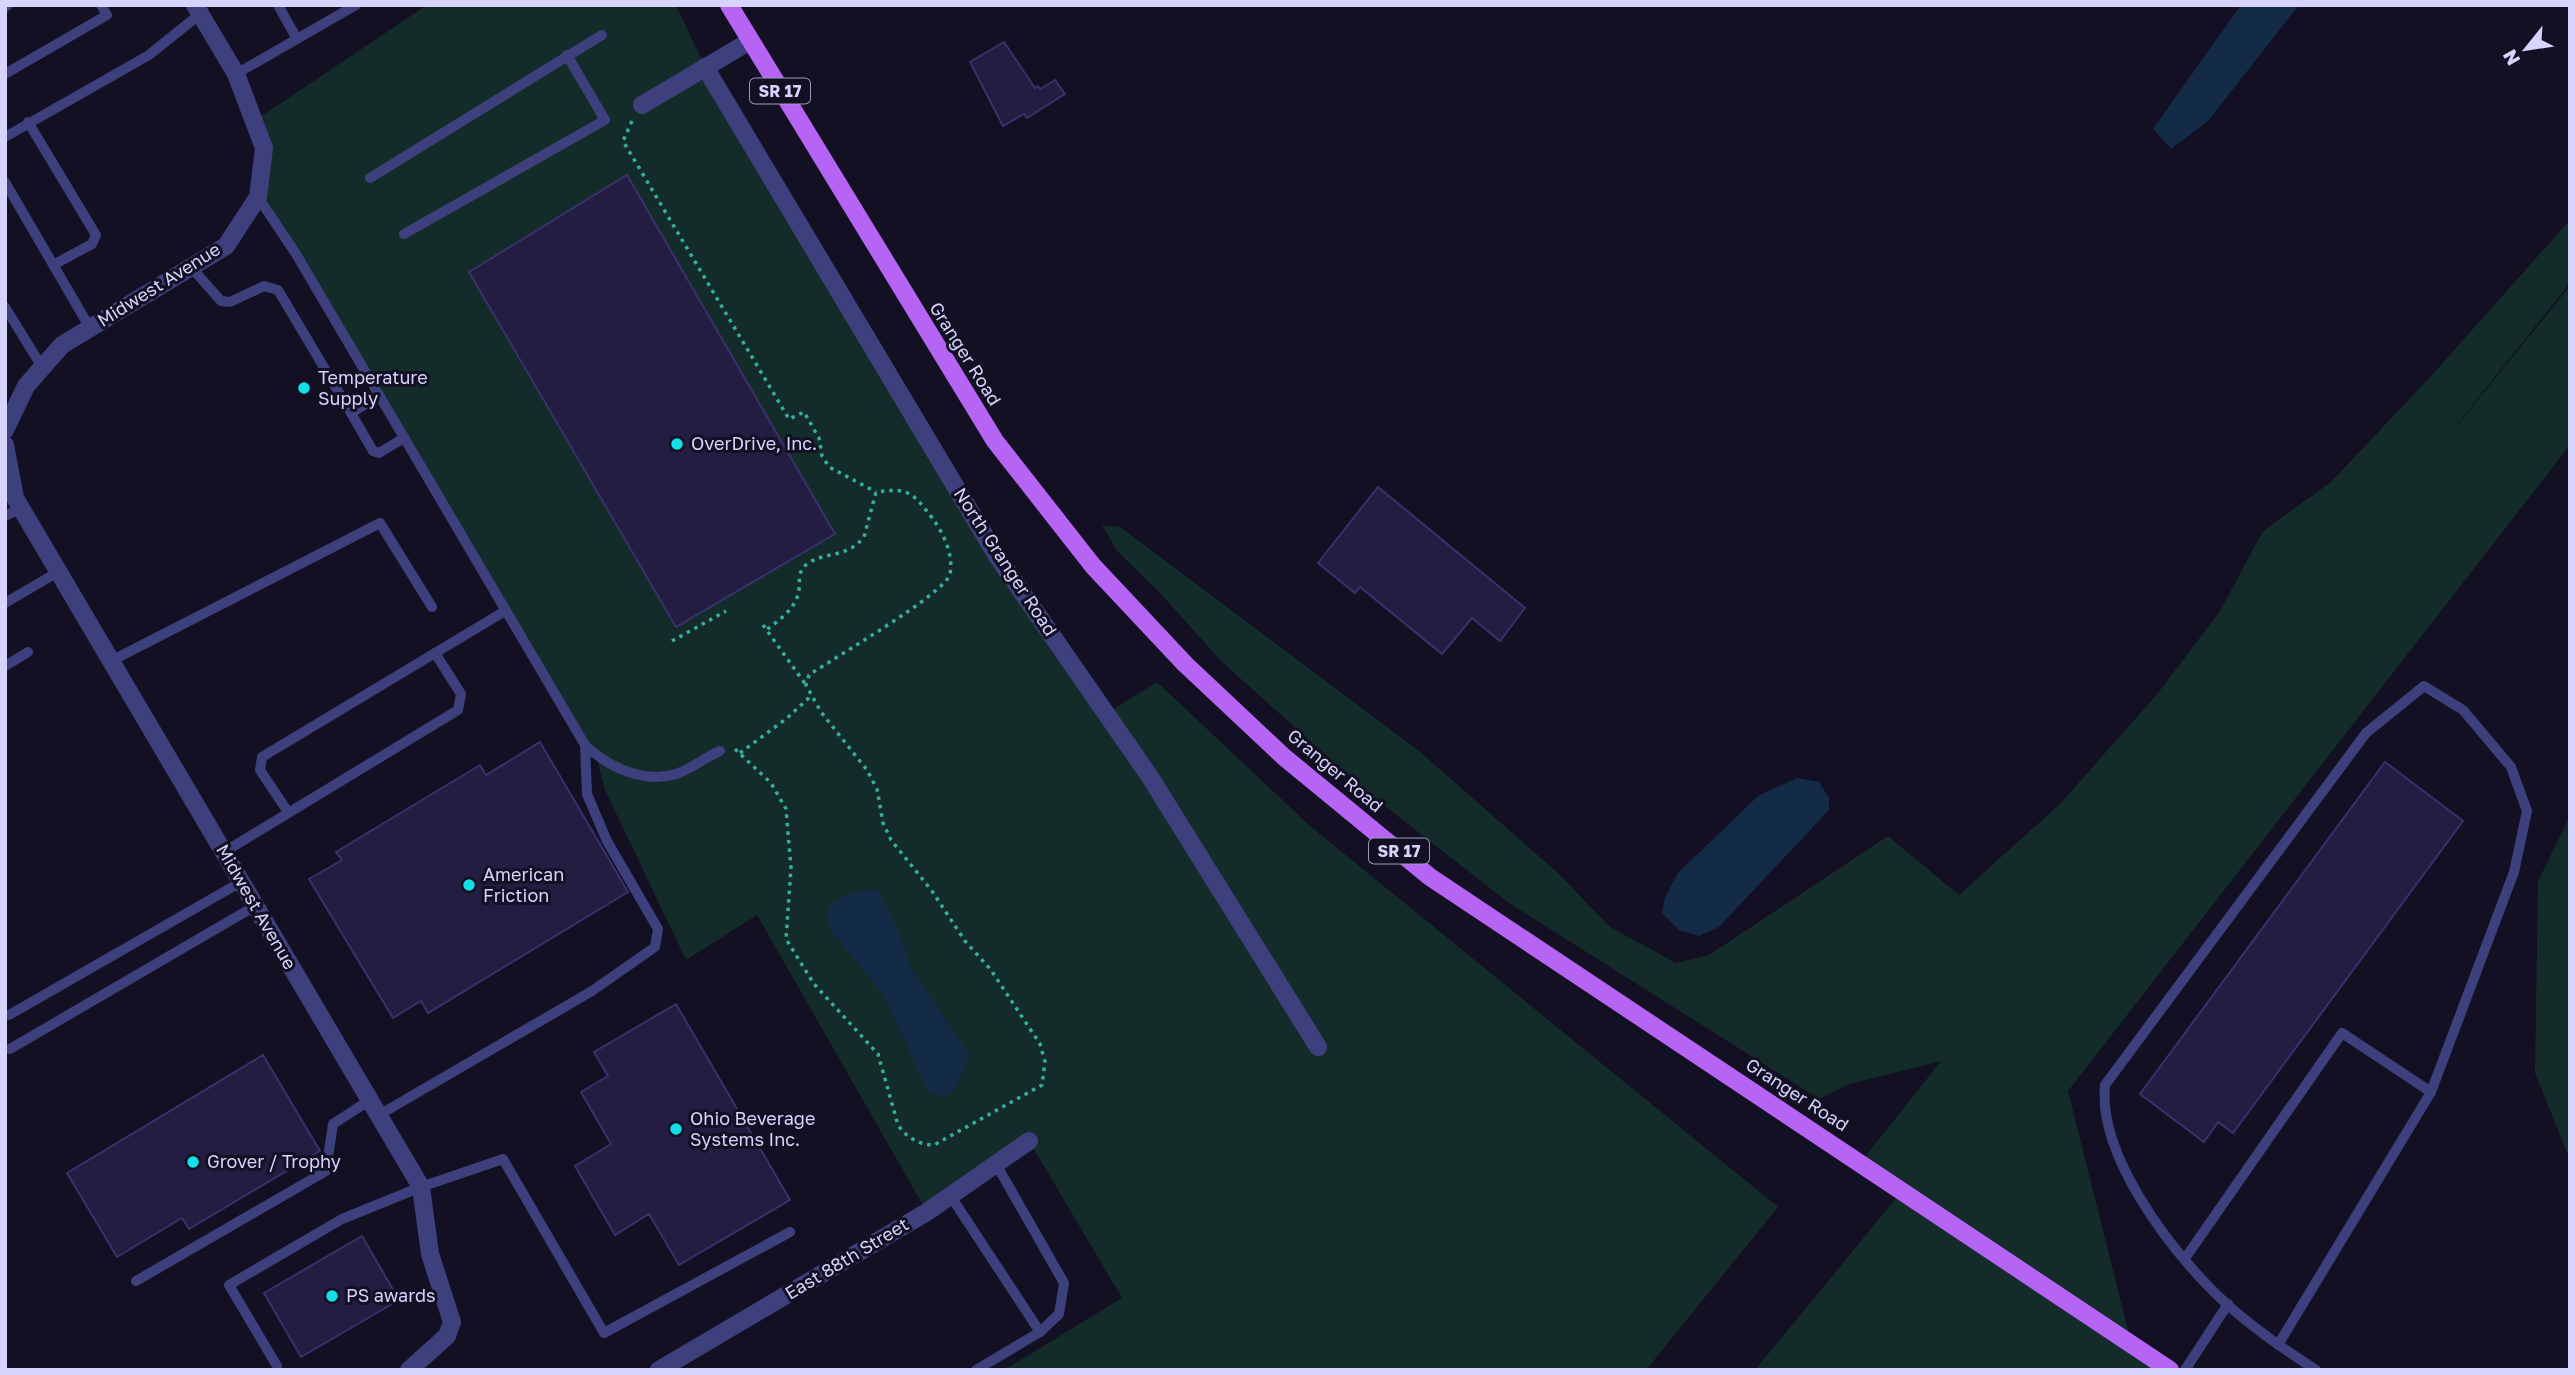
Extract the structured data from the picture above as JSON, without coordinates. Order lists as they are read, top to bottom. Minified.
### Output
{"streets":{"main road":["SR 17","Granger Road"],"street":["Midwest Avenue","North Granger Road","East 88th Street"]},"places":["Temperature Supply","OverDrive, Inc.","American Friction","Ohio Beverage Systems Inc.","Grover / Trophy","PS awards"],"north":"bottom left"}
